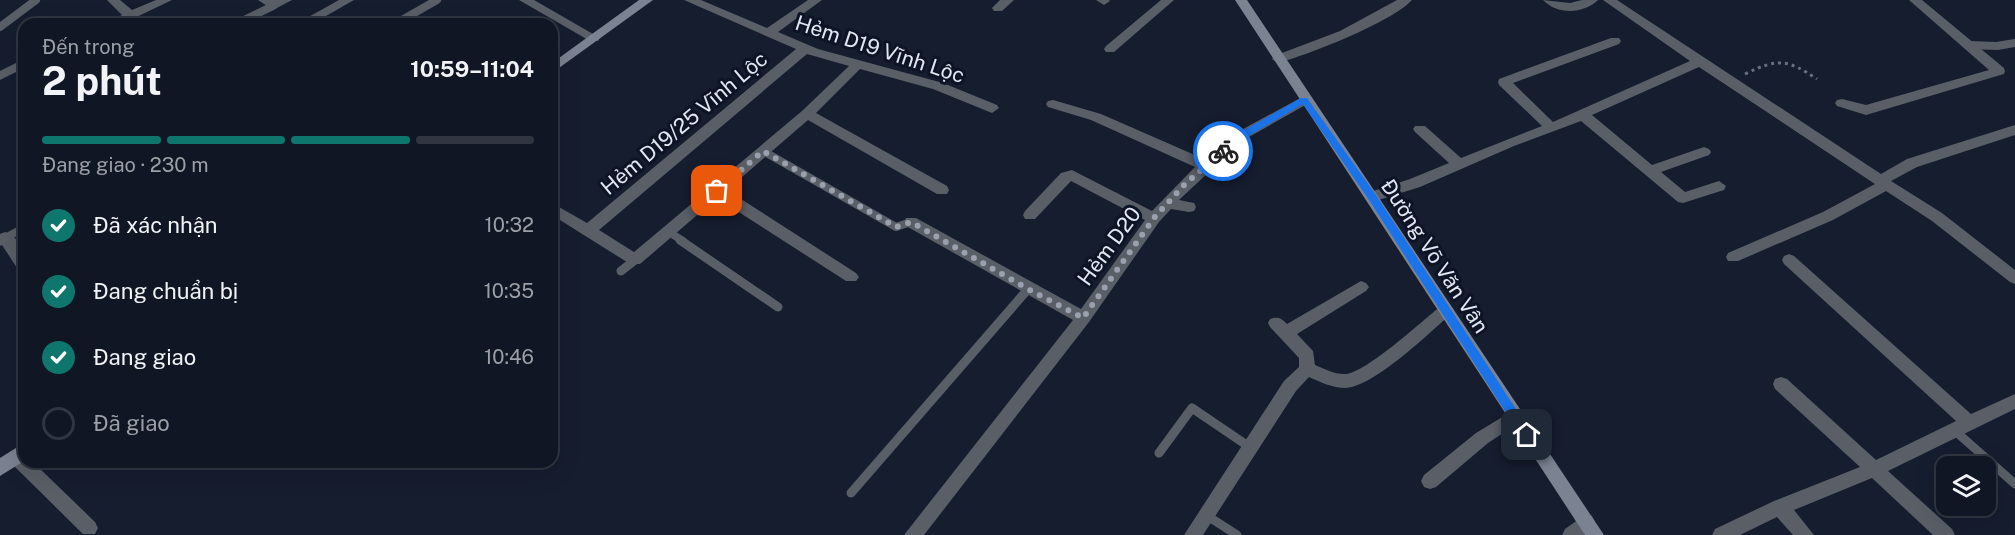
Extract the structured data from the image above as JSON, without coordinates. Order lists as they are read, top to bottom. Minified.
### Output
{"streets":{"street":["Hẻm D19 Vĩnh Lộc","Hẻm D19/25 Vĩnh Lộc","Hẻm D20","Đường Võ Văn Vân"]},"crossings":[["Hẻm D19 Vĩnh Lộc","Hẻm D19/25 Vĩnh Lộc"],["Hẻm D20","Đường Võ Văn Vân"]],"page":{"heading":["2 phút","Đến trong","10:59–11:04"],"bar":"Đang giao · 230 m","list":[["Đã xác nhận","10:32"],["Đang chuẩn bị","10:35"],["Đang giao","10:46"],"Đã giao"]}}
